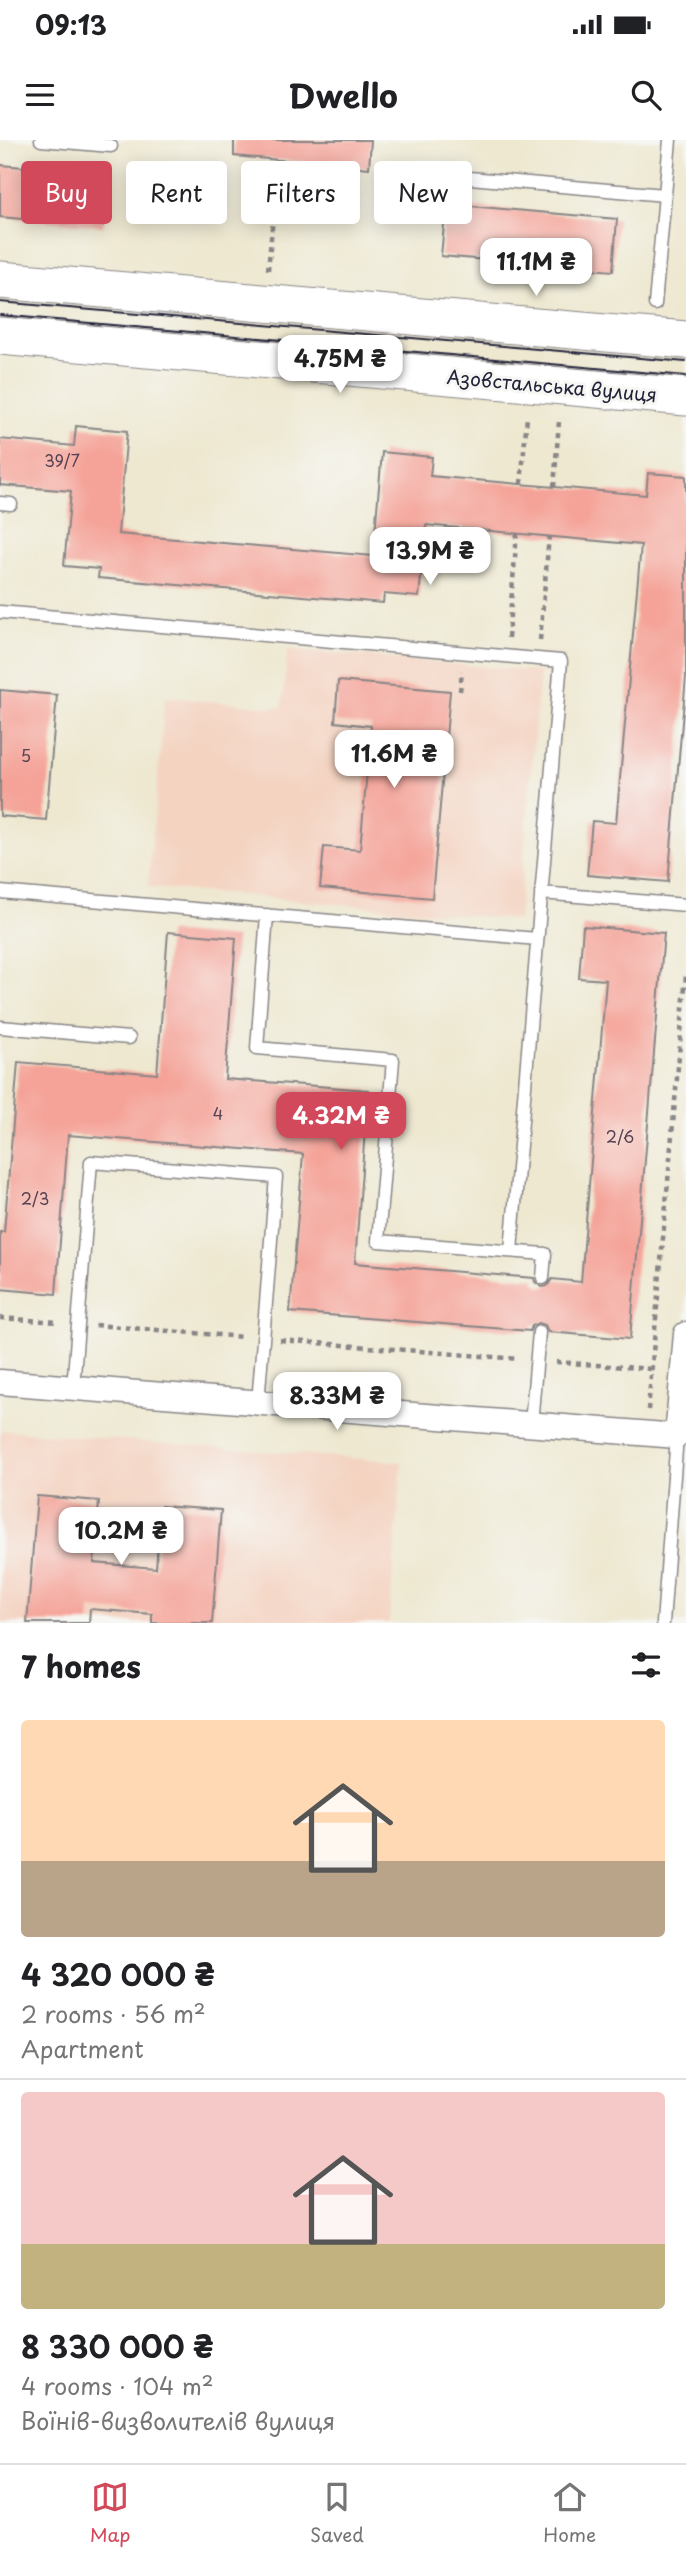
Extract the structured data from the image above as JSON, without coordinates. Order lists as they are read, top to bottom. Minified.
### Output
{"streets":{"street":["Азовстальська вулиця"]},"house_numbers":["39/7","5","4","2/6","2/3"],"page":{"status":"09:13","header":"Dwello","chip":["Buy","Rent","Filters","New"],"price":["11.1M ₴","4.75M ₴","13.9M ₴","11.6M ₴","4.32M ₴","8.33M ₴","10.2M ₴"],"heading":"7 homes","list":[{"name":"4 320 000 ₴","note":"2 rooms · 56 m² · Apartment"},{"name":"8 330 000 ₴","note":"4 rooms · 104 m² · Воїнів-визволителів вулиця"}],"tabs":["Map","Saved","Home"]}}
